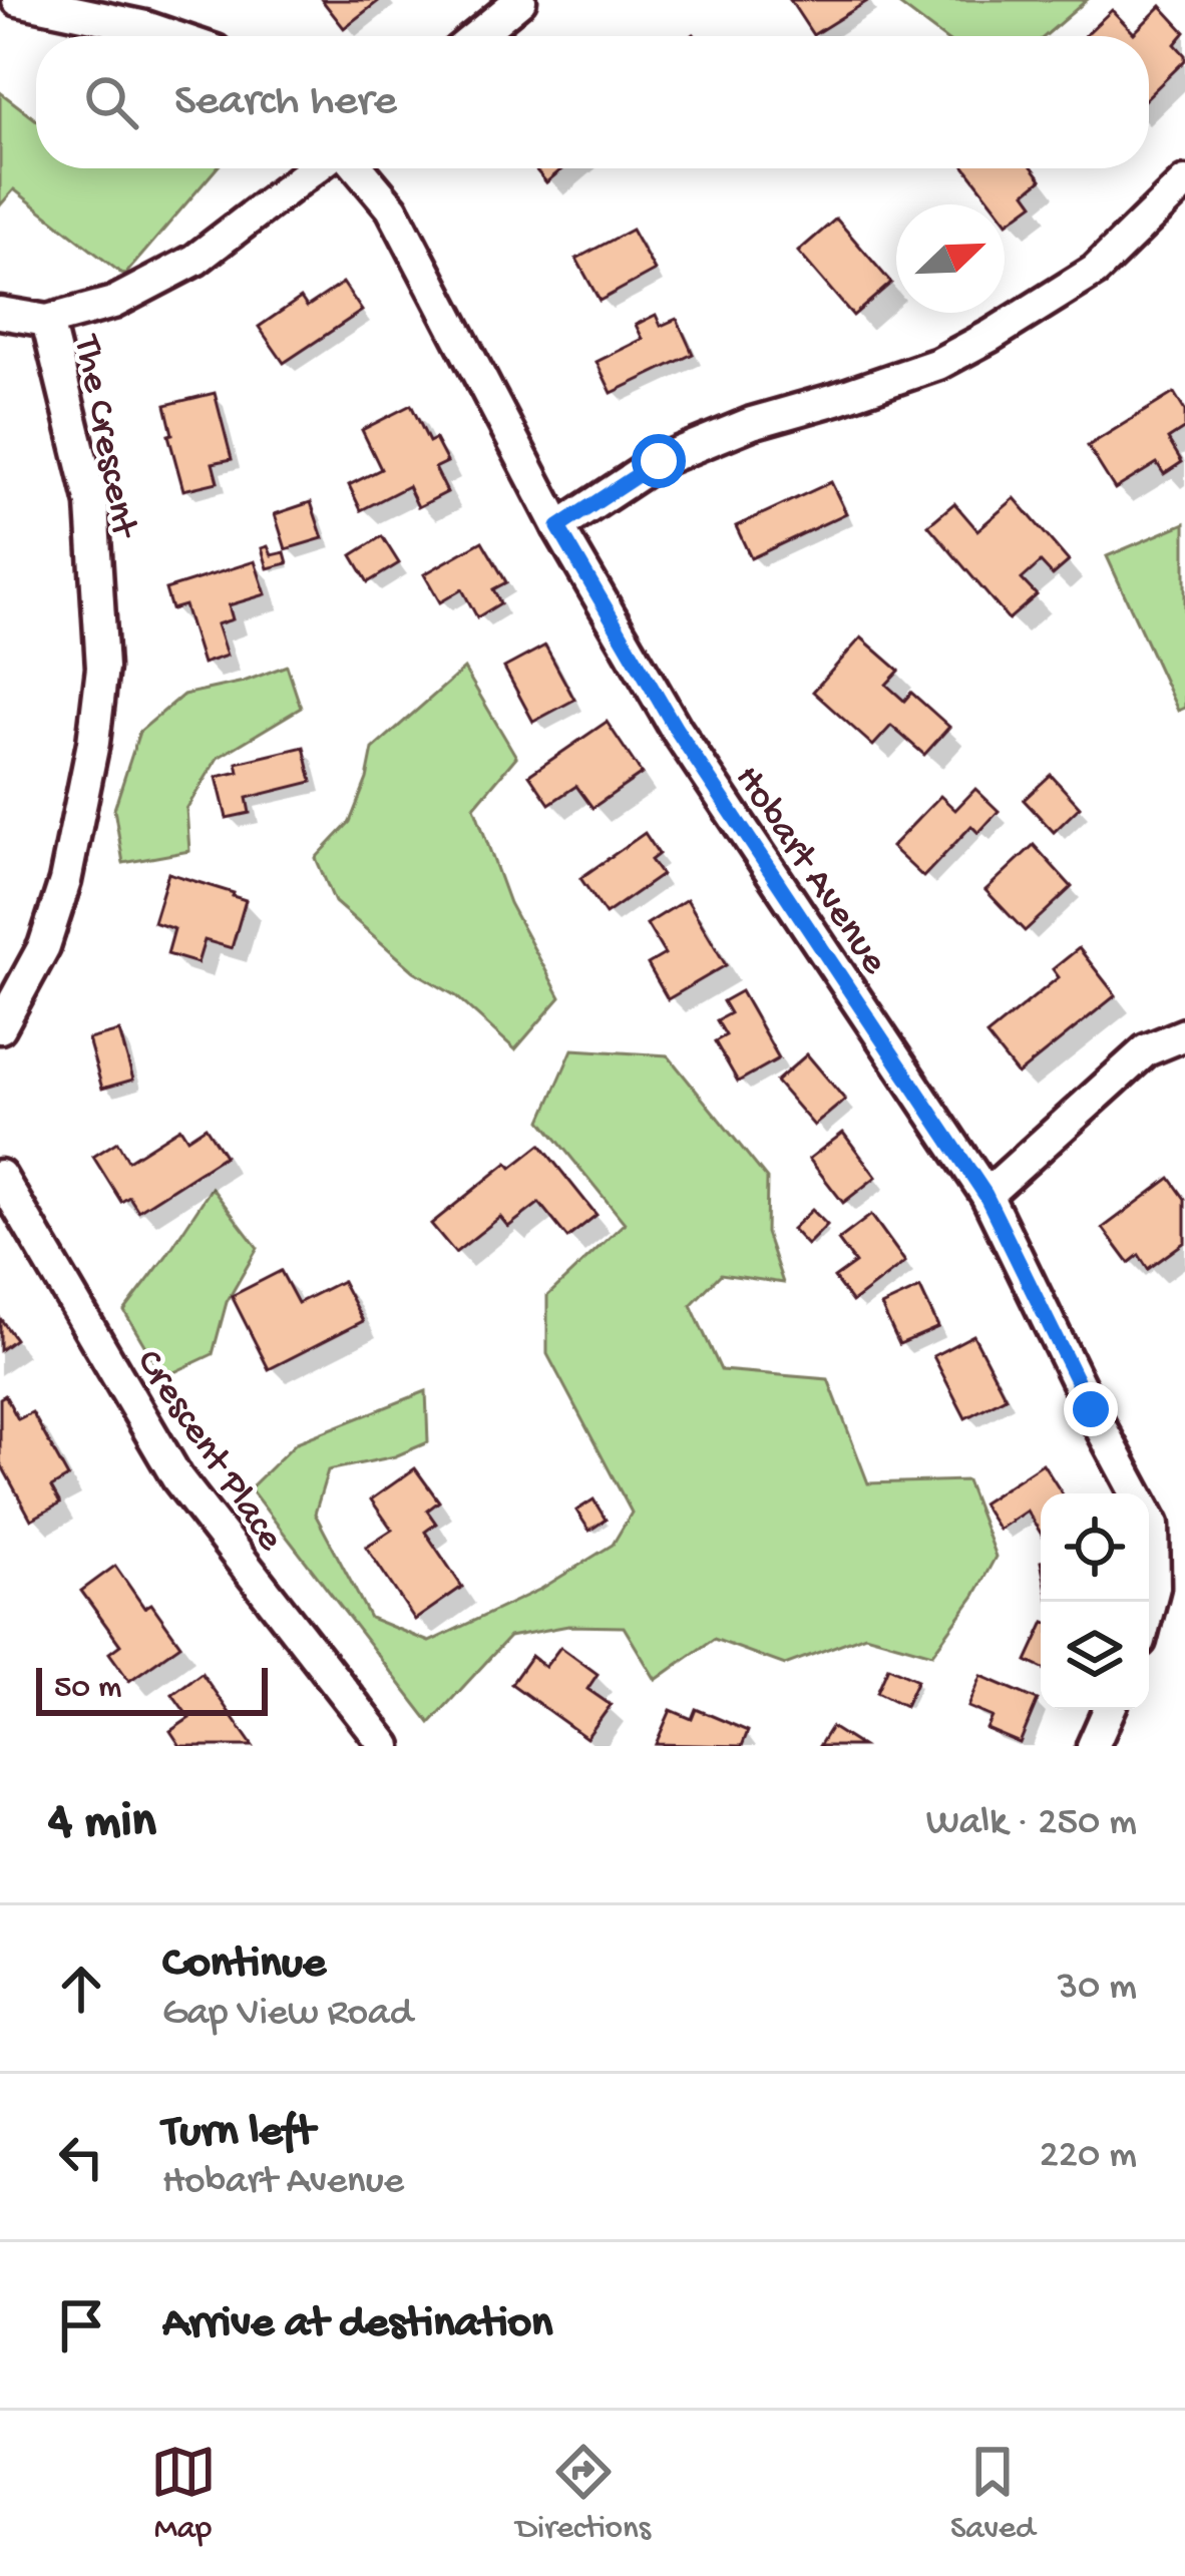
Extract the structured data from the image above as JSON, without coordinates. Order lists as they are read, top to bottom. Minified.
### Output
{"streets":{"street":["The Crescent","Hobart Avenue","Crescent Place"]},"scale_bar":"50 m","north":"top right","page":{"search":"Search here","scale":"50 m","heading":["4 min","Walk · 250 m"],"list":[["Continue","Gap View Road","30 m"],["Turn left","Hobart Avenue","220 m"],"Arrive at destination"],"nav":["Map","Directions","Saved"]}}
